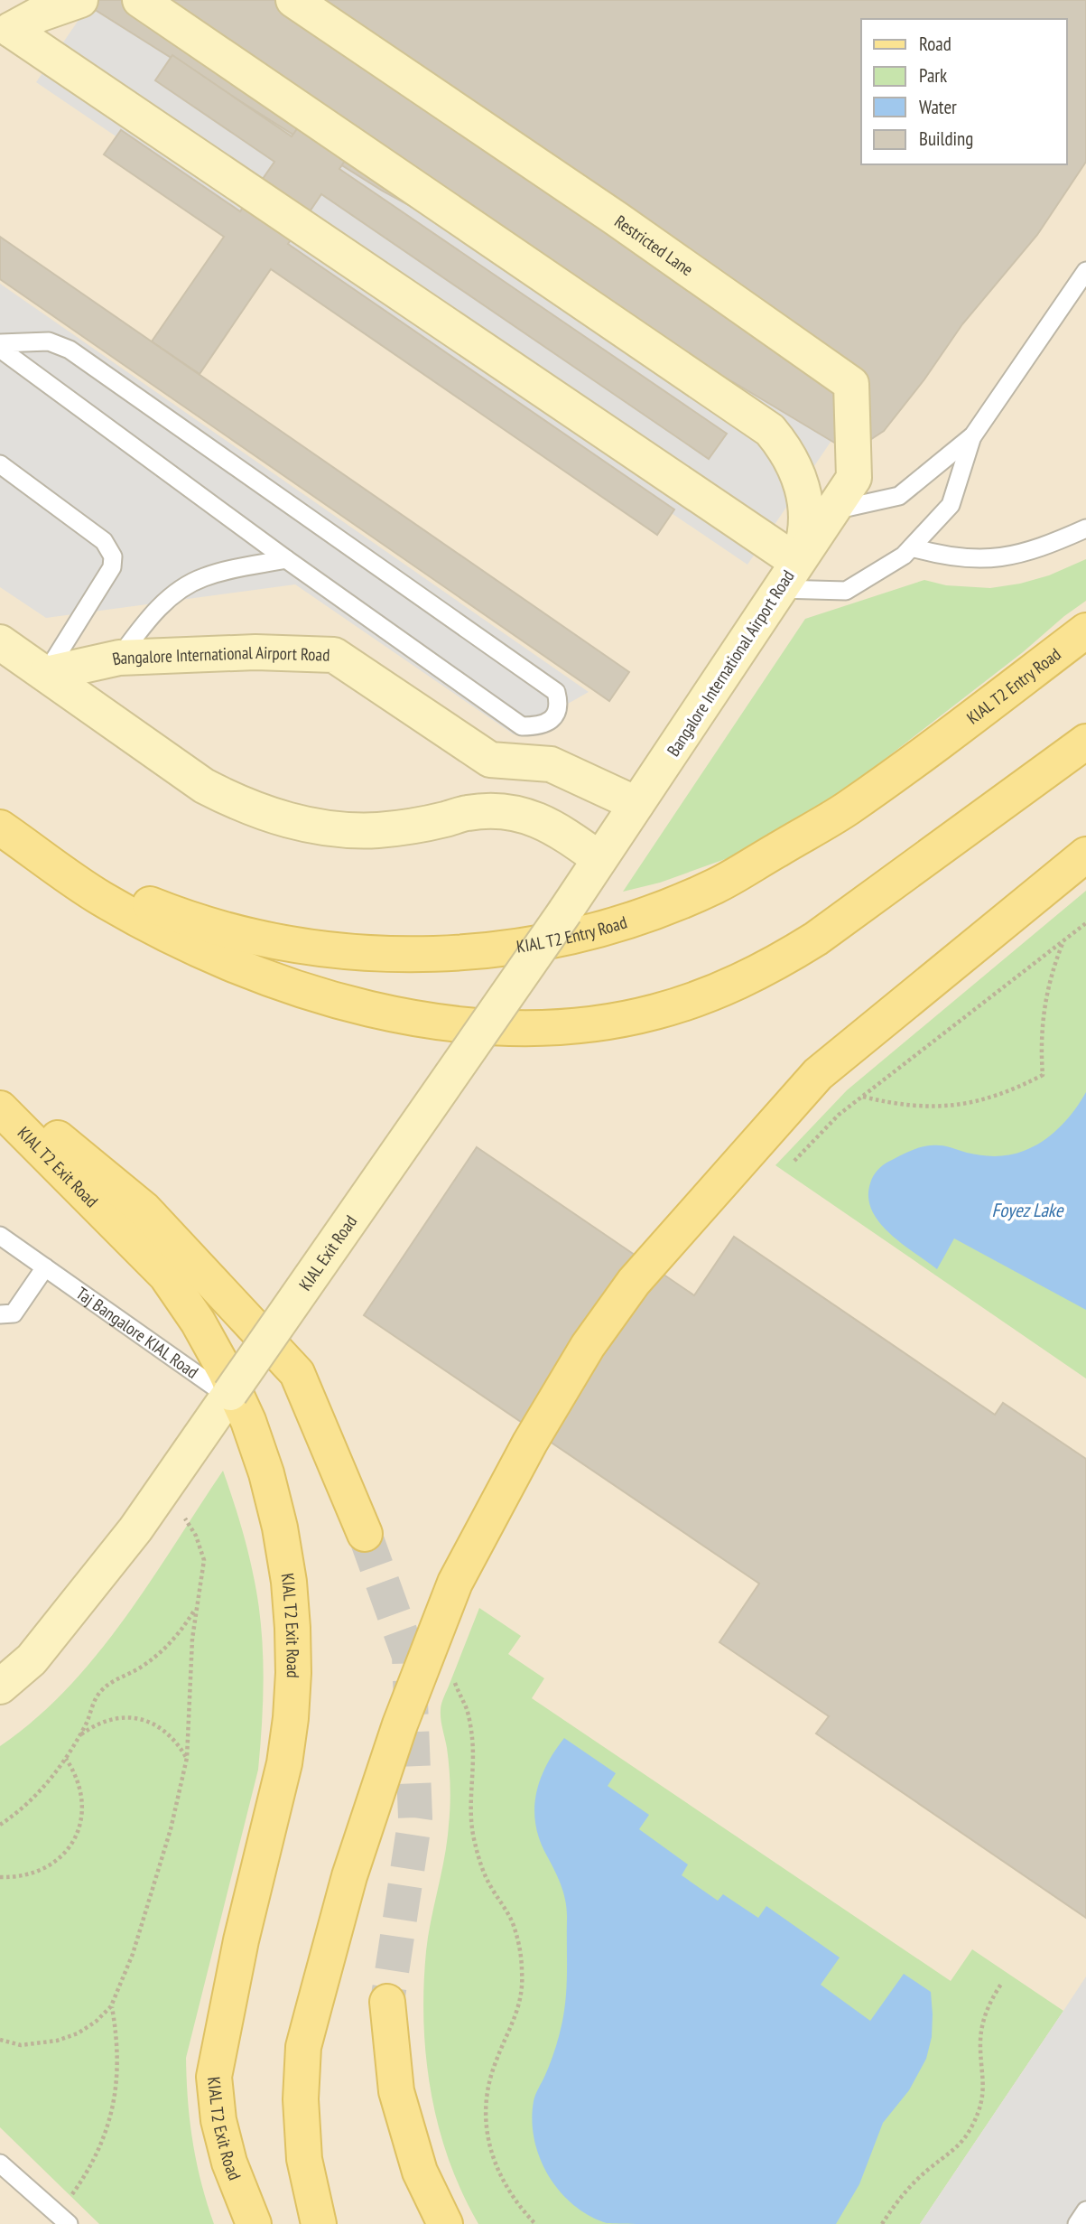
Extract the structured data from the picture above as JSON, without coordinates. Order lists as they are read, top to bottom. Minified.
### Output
{"streets":{"main road":["Restricted Lane","Bangalore International Airport Road","KIAL T2 Entry Road","KIAL T2 Exit Road","KIAL Exit Road"],"lane":["Taj Bangalore KIAL Road"]},"crossings":[["Restricted Lane","Bangalore International Airport Road"],["Bangalore International Airport Road","KIAL Exit Road"],["KIAL Exit Road","Taj Bangalore KIAL Road"]],"water":["Foyez Lake"],"legend":["Road","Park","Water","Building"]}
